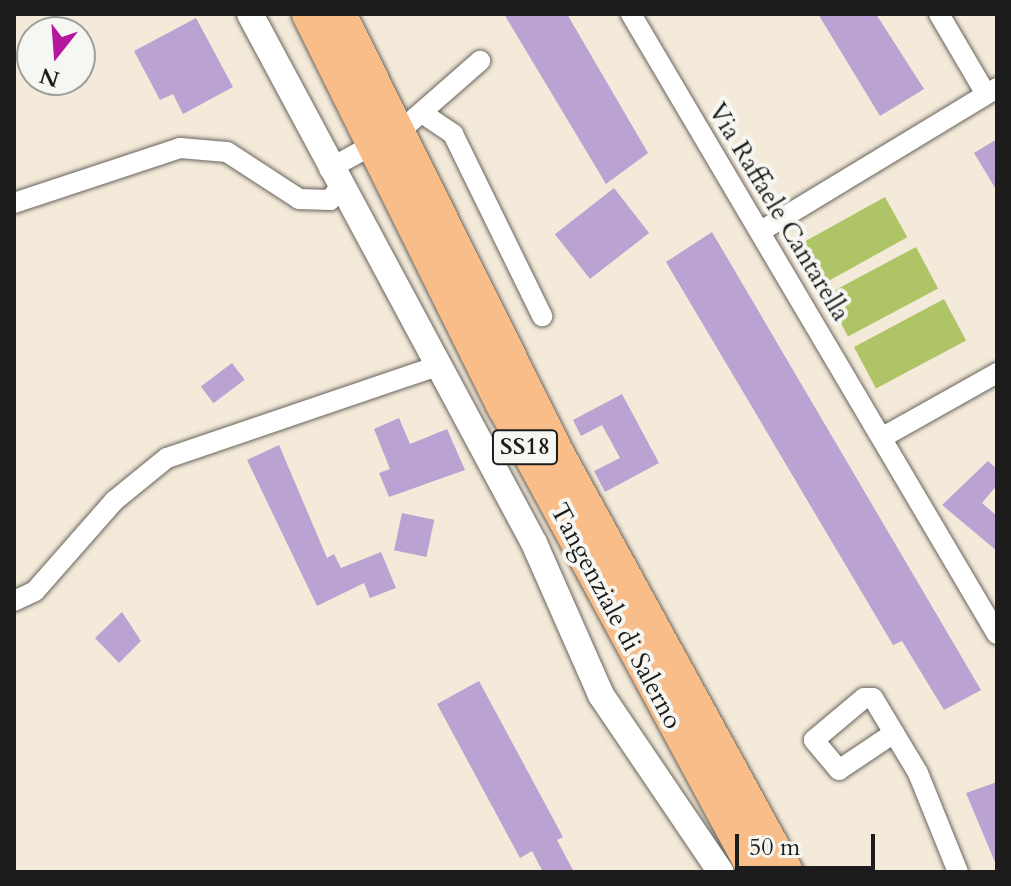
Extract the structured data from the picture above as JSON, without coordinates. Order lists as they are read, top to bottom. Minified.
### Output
{"streets":{"highway":["SS18","Tangenziale di Salerno"],"street":["Via Raffaele Cantarella"]},"scale_bar":"50 m","north":"bottom"}
